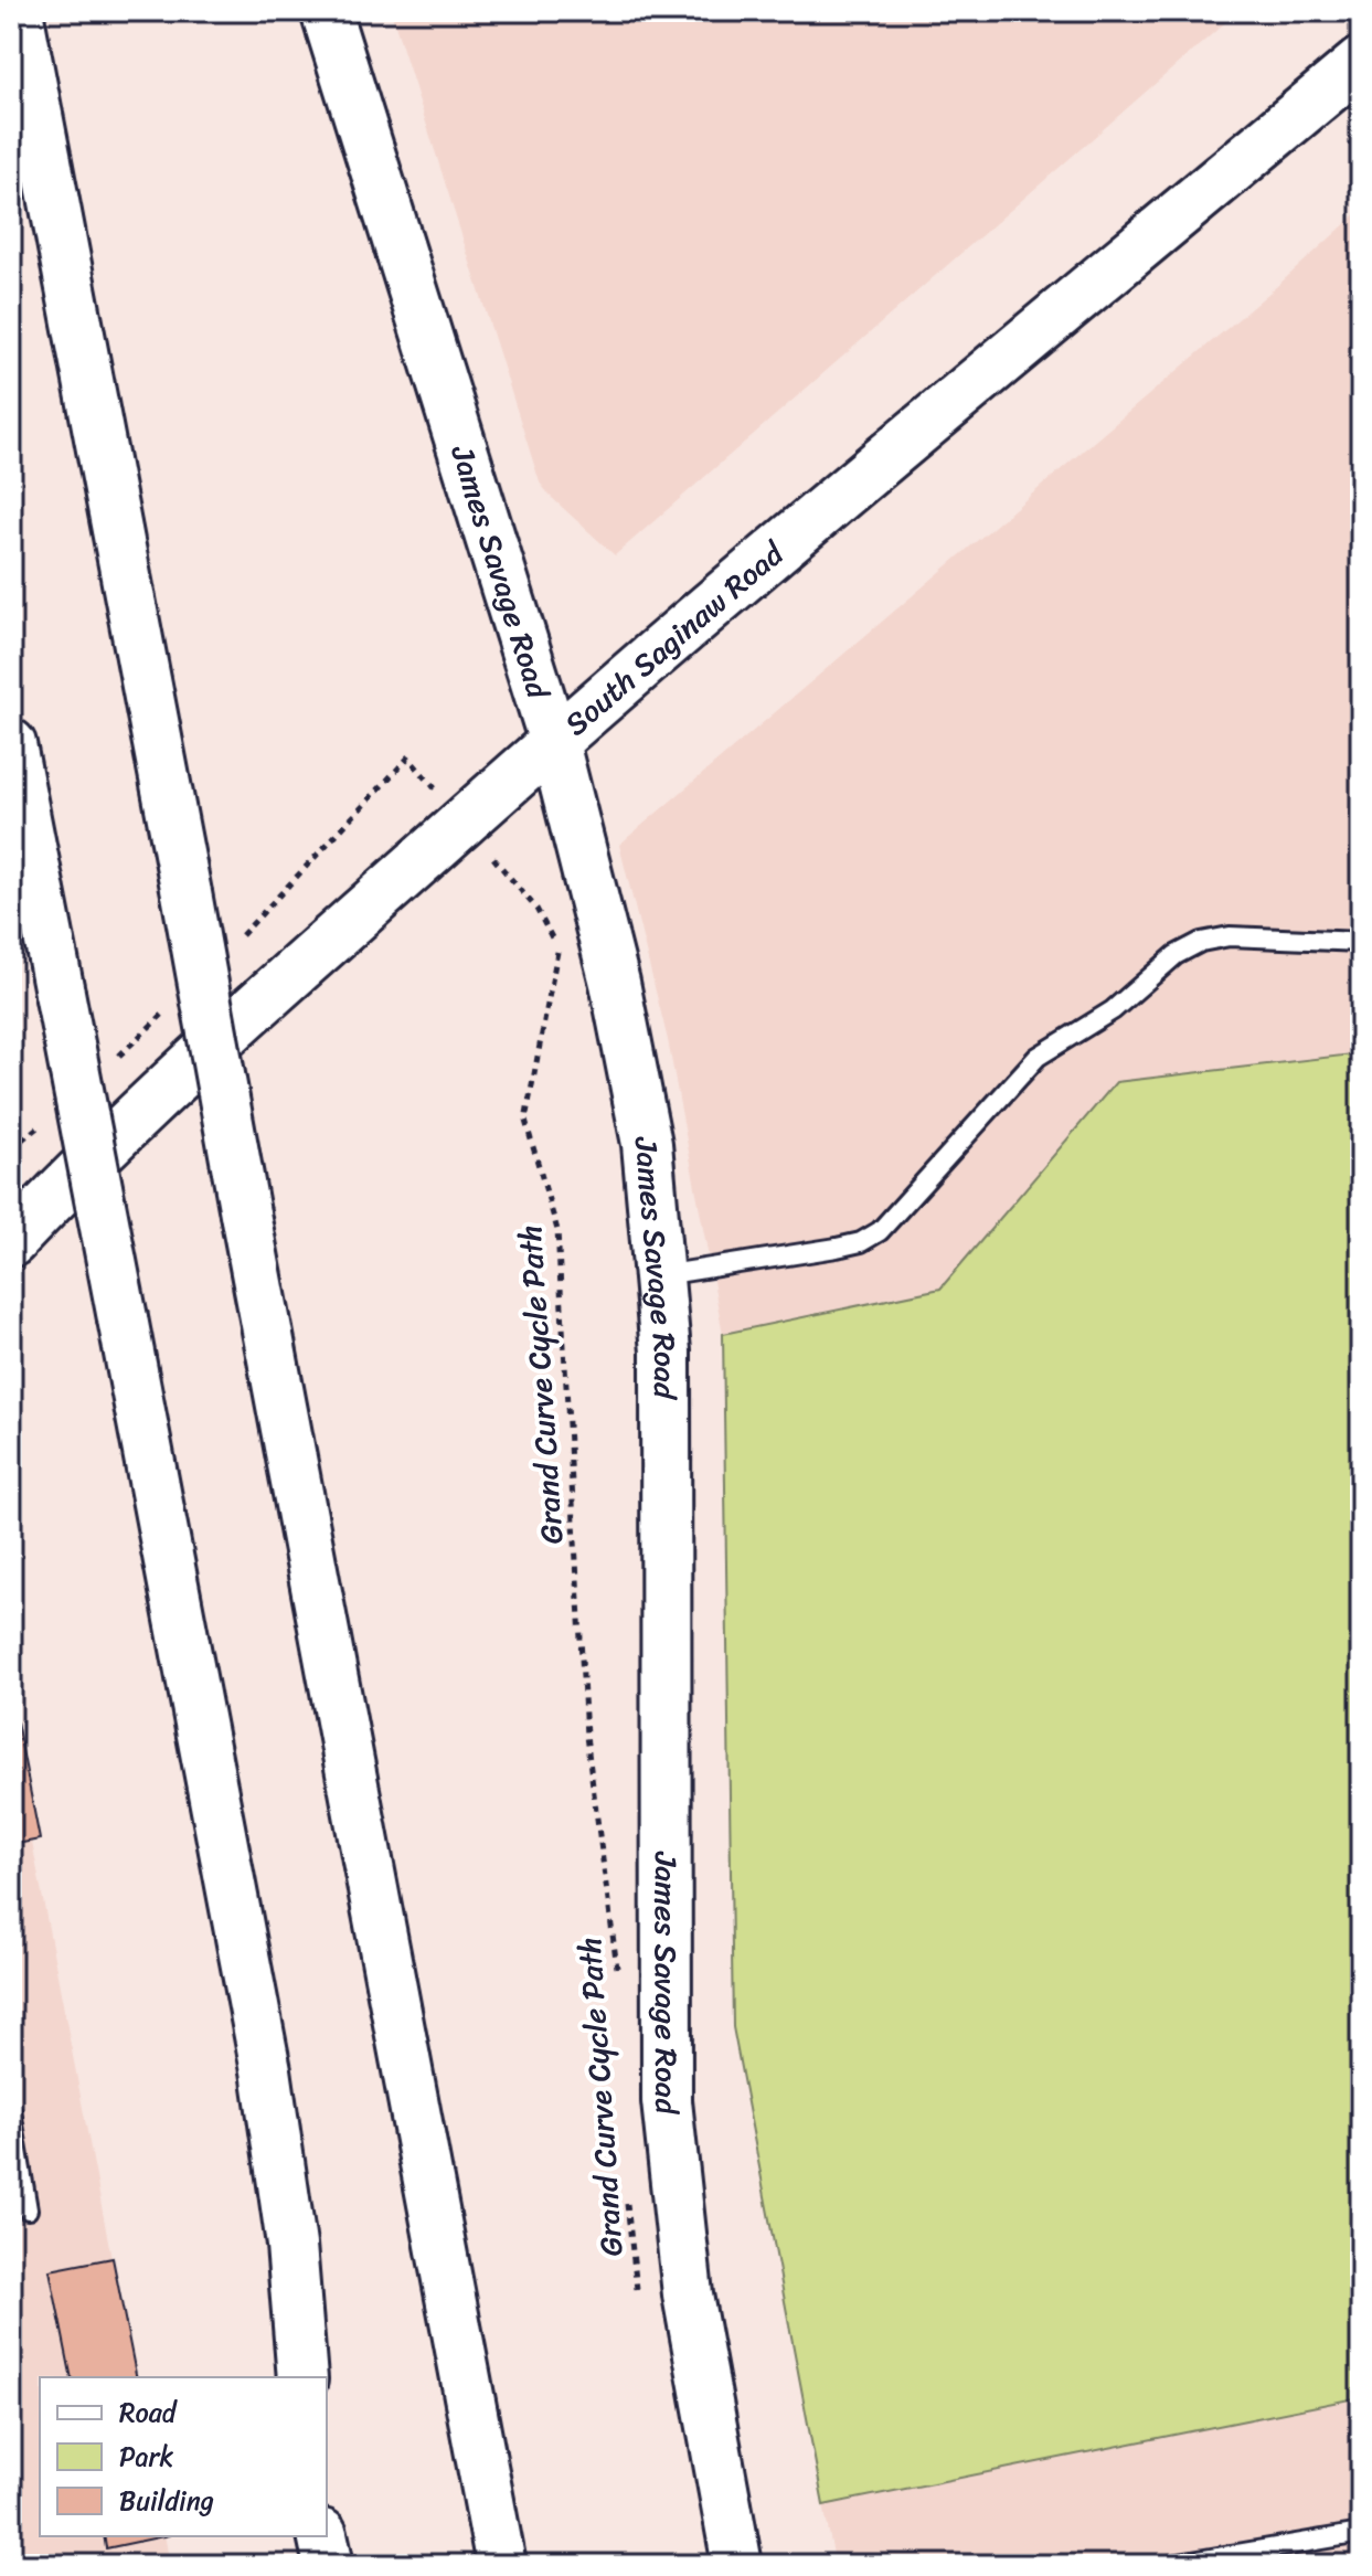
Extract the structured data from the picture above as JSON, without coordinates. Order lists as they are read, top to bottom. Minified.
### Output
{"streets":{"main road":["James Savage Road","South Saginaw Road"],"path":["Grand Curve Cycle Path"]},"crossings":[["James Savage Road","South Saginaw Road"],["South Saginaw Road","Grand Curve Cycle Path"]],"legend":["Road","Park","Building"]}
